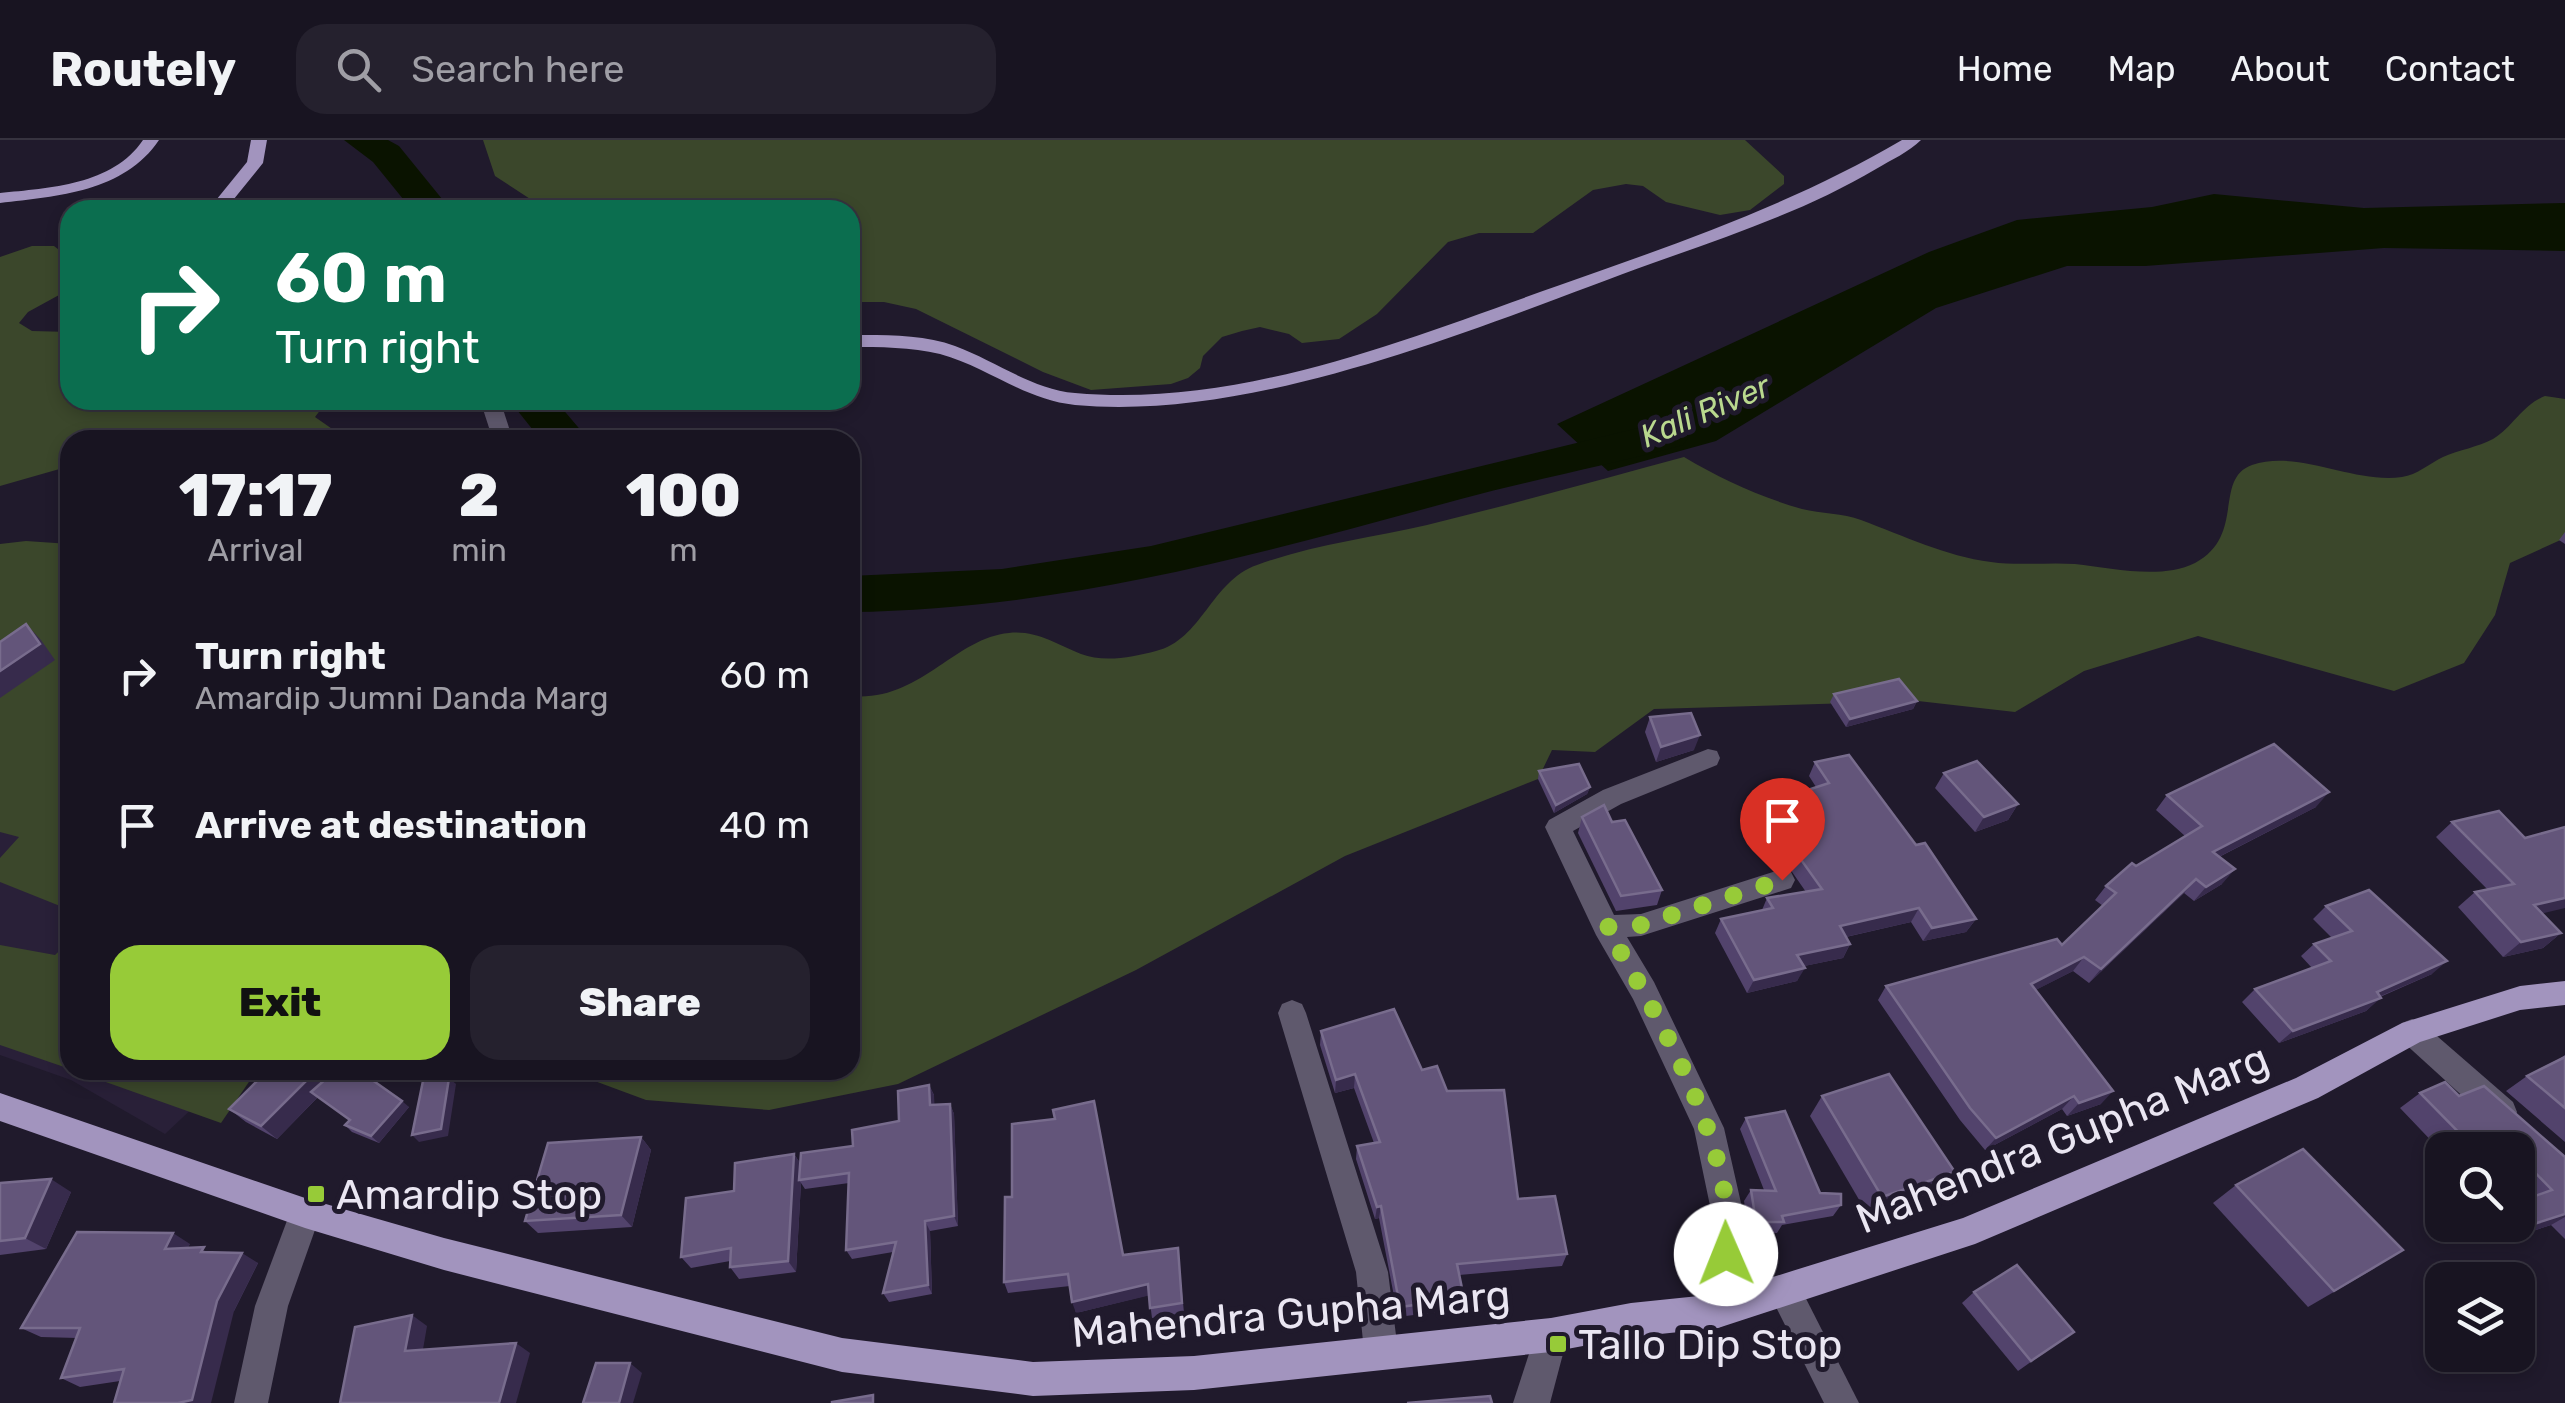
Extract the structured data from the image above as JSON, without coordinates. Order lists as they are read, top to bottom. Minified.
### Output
{"streets":{"main road":["Mahendra Gupha Marg"]},"water":["Kali River"],"places":{"transit":["Amardip Stop","Tallo Dip Stop"]},"page":{"header":"Routely","search":"Search here","nav":["Home","Map","About","Contact"],"turn":["60 m","Turn right"],"eta":["17:17","Arrival","2","min","100","m"],"list":[{"name":"Turn right","note":"Amardip Jumni Danda Marg","value":"60 m"},{"name":"Arrive at destination","value":"40 m"}],"buttons":["Exit","Share"]}}
